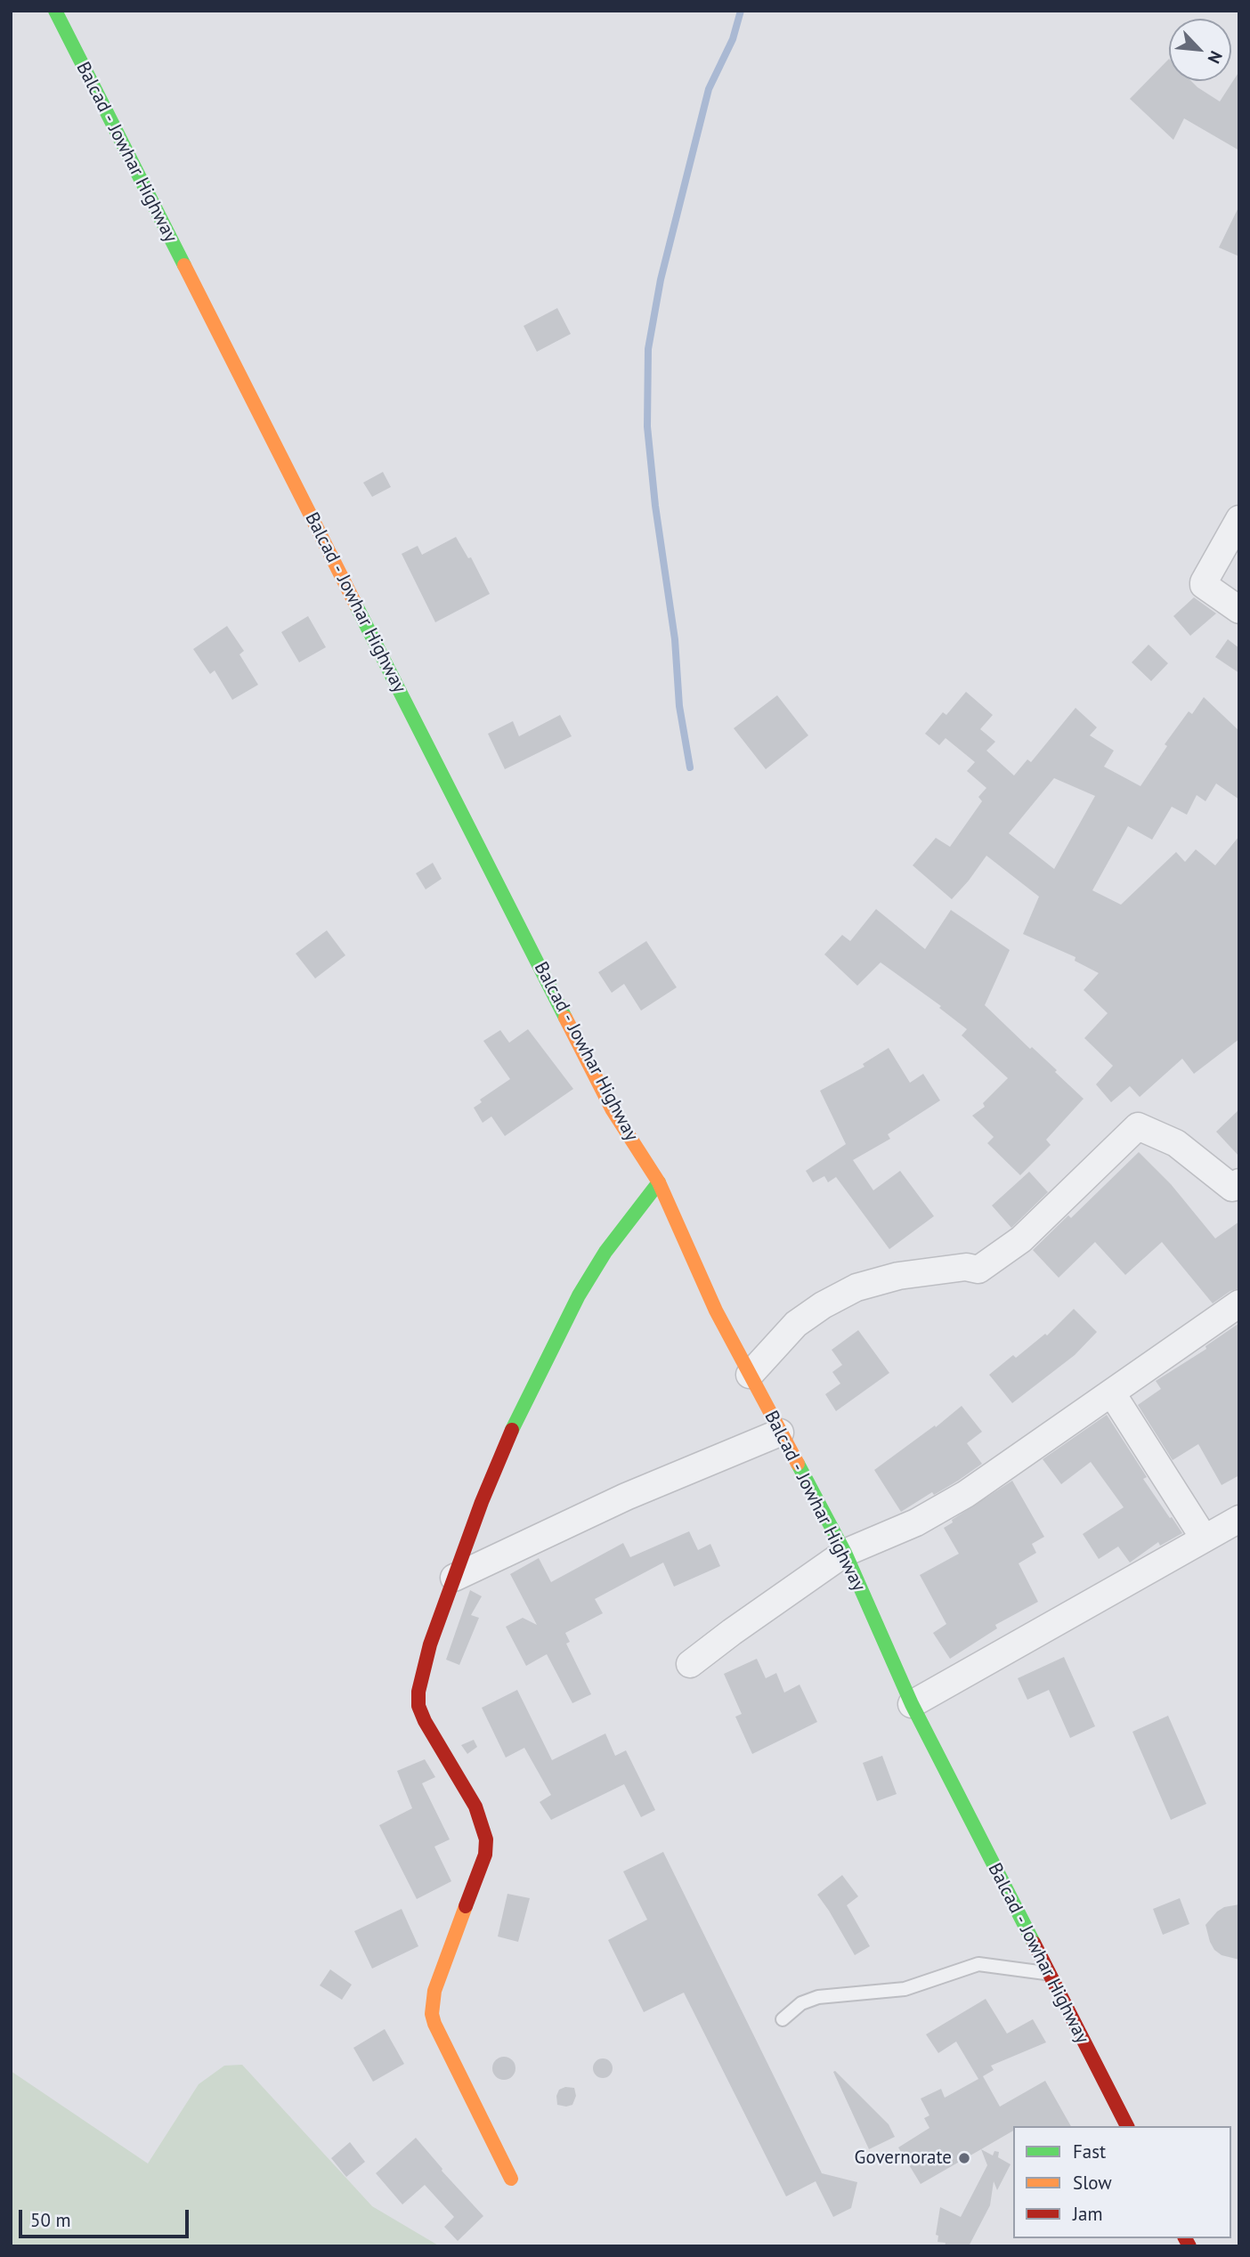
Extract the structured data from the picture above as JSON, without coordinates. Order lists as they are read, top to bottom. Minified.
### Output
{"streets":{"main road":["Balcad - Jowhar Highway"]},"places":["Governorate"],"legend":["Fast","Slow","Jam"],"scale_bar":"50 m","north":"bottom right"}
